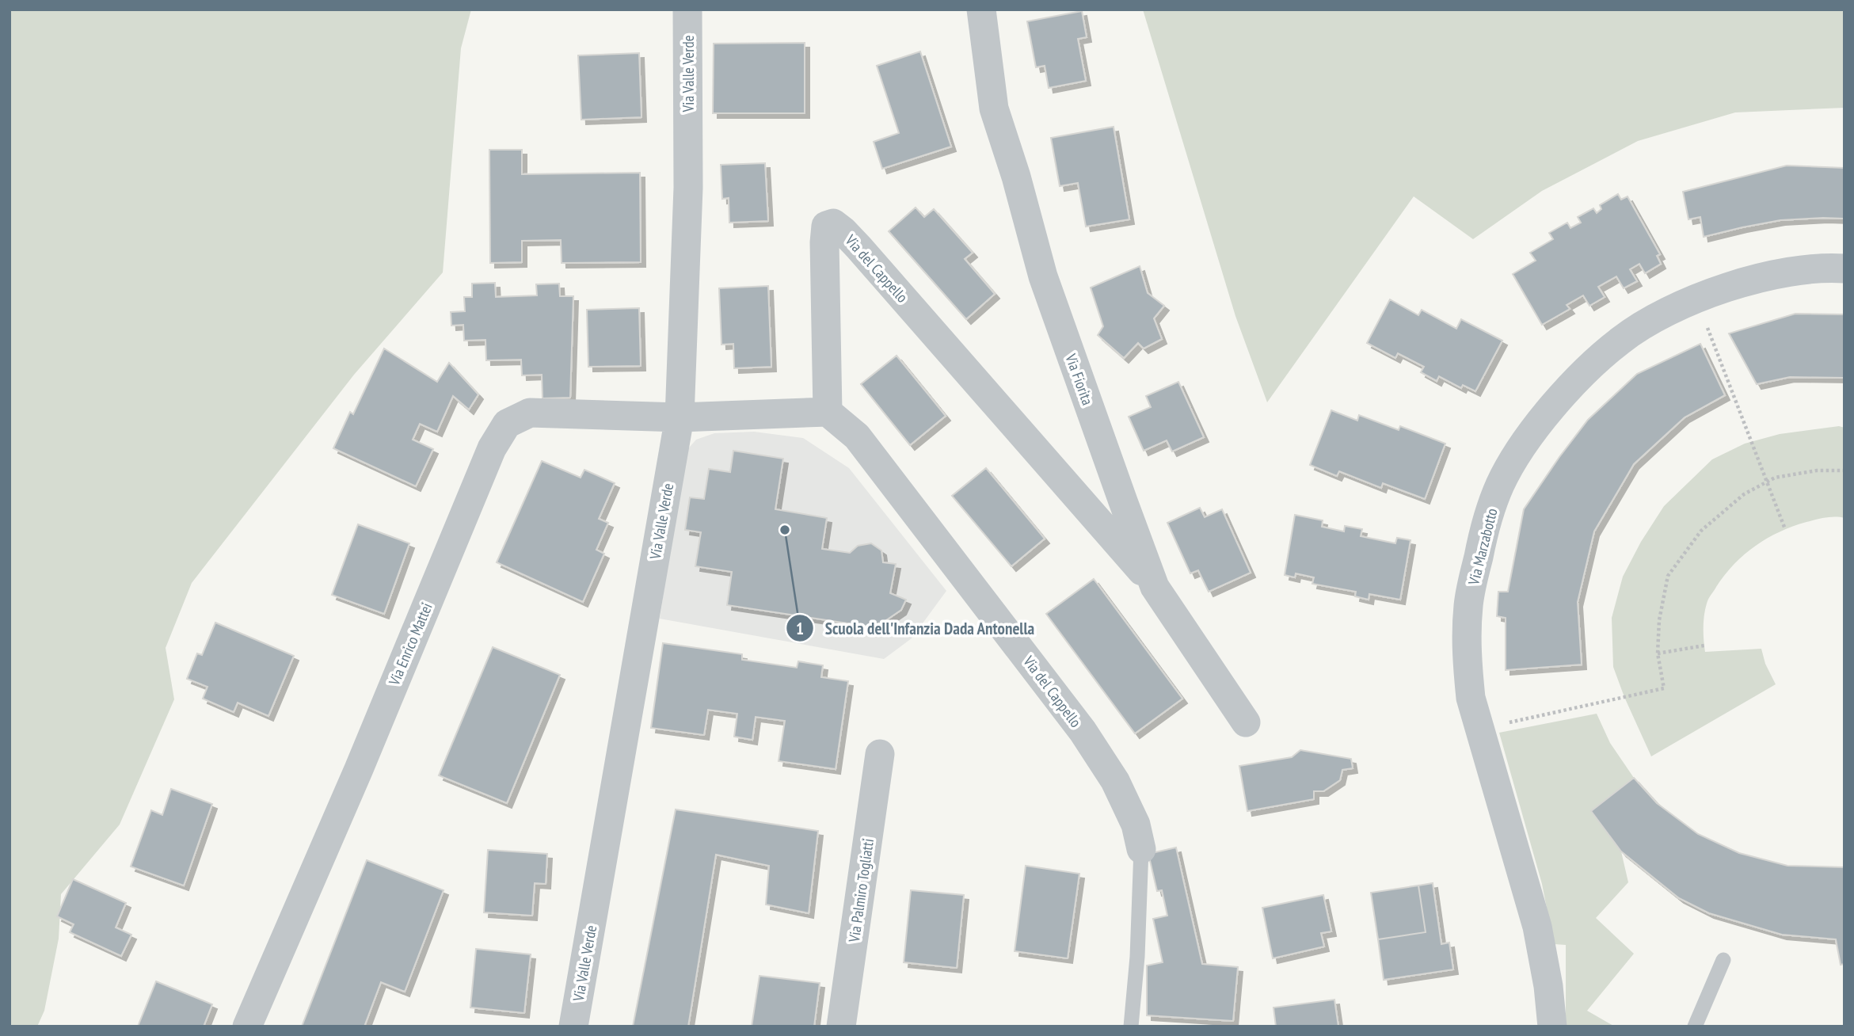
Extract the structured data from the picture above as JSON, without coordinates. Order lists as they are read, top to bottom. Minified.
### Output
{"streets":{"street":["Via Valle Verde","Via del Cappello","Via Fiorita","Via Marzabotto","Via Enrico Mattei","Via Palmiro Togliatti"]},"crossings":[["Via Valle Verde","Via Enrico Mattei"],["Via del Cappello","Via Fiorita"]],"places":["Scuola dell'Infanzia Dada Antonella"]}
